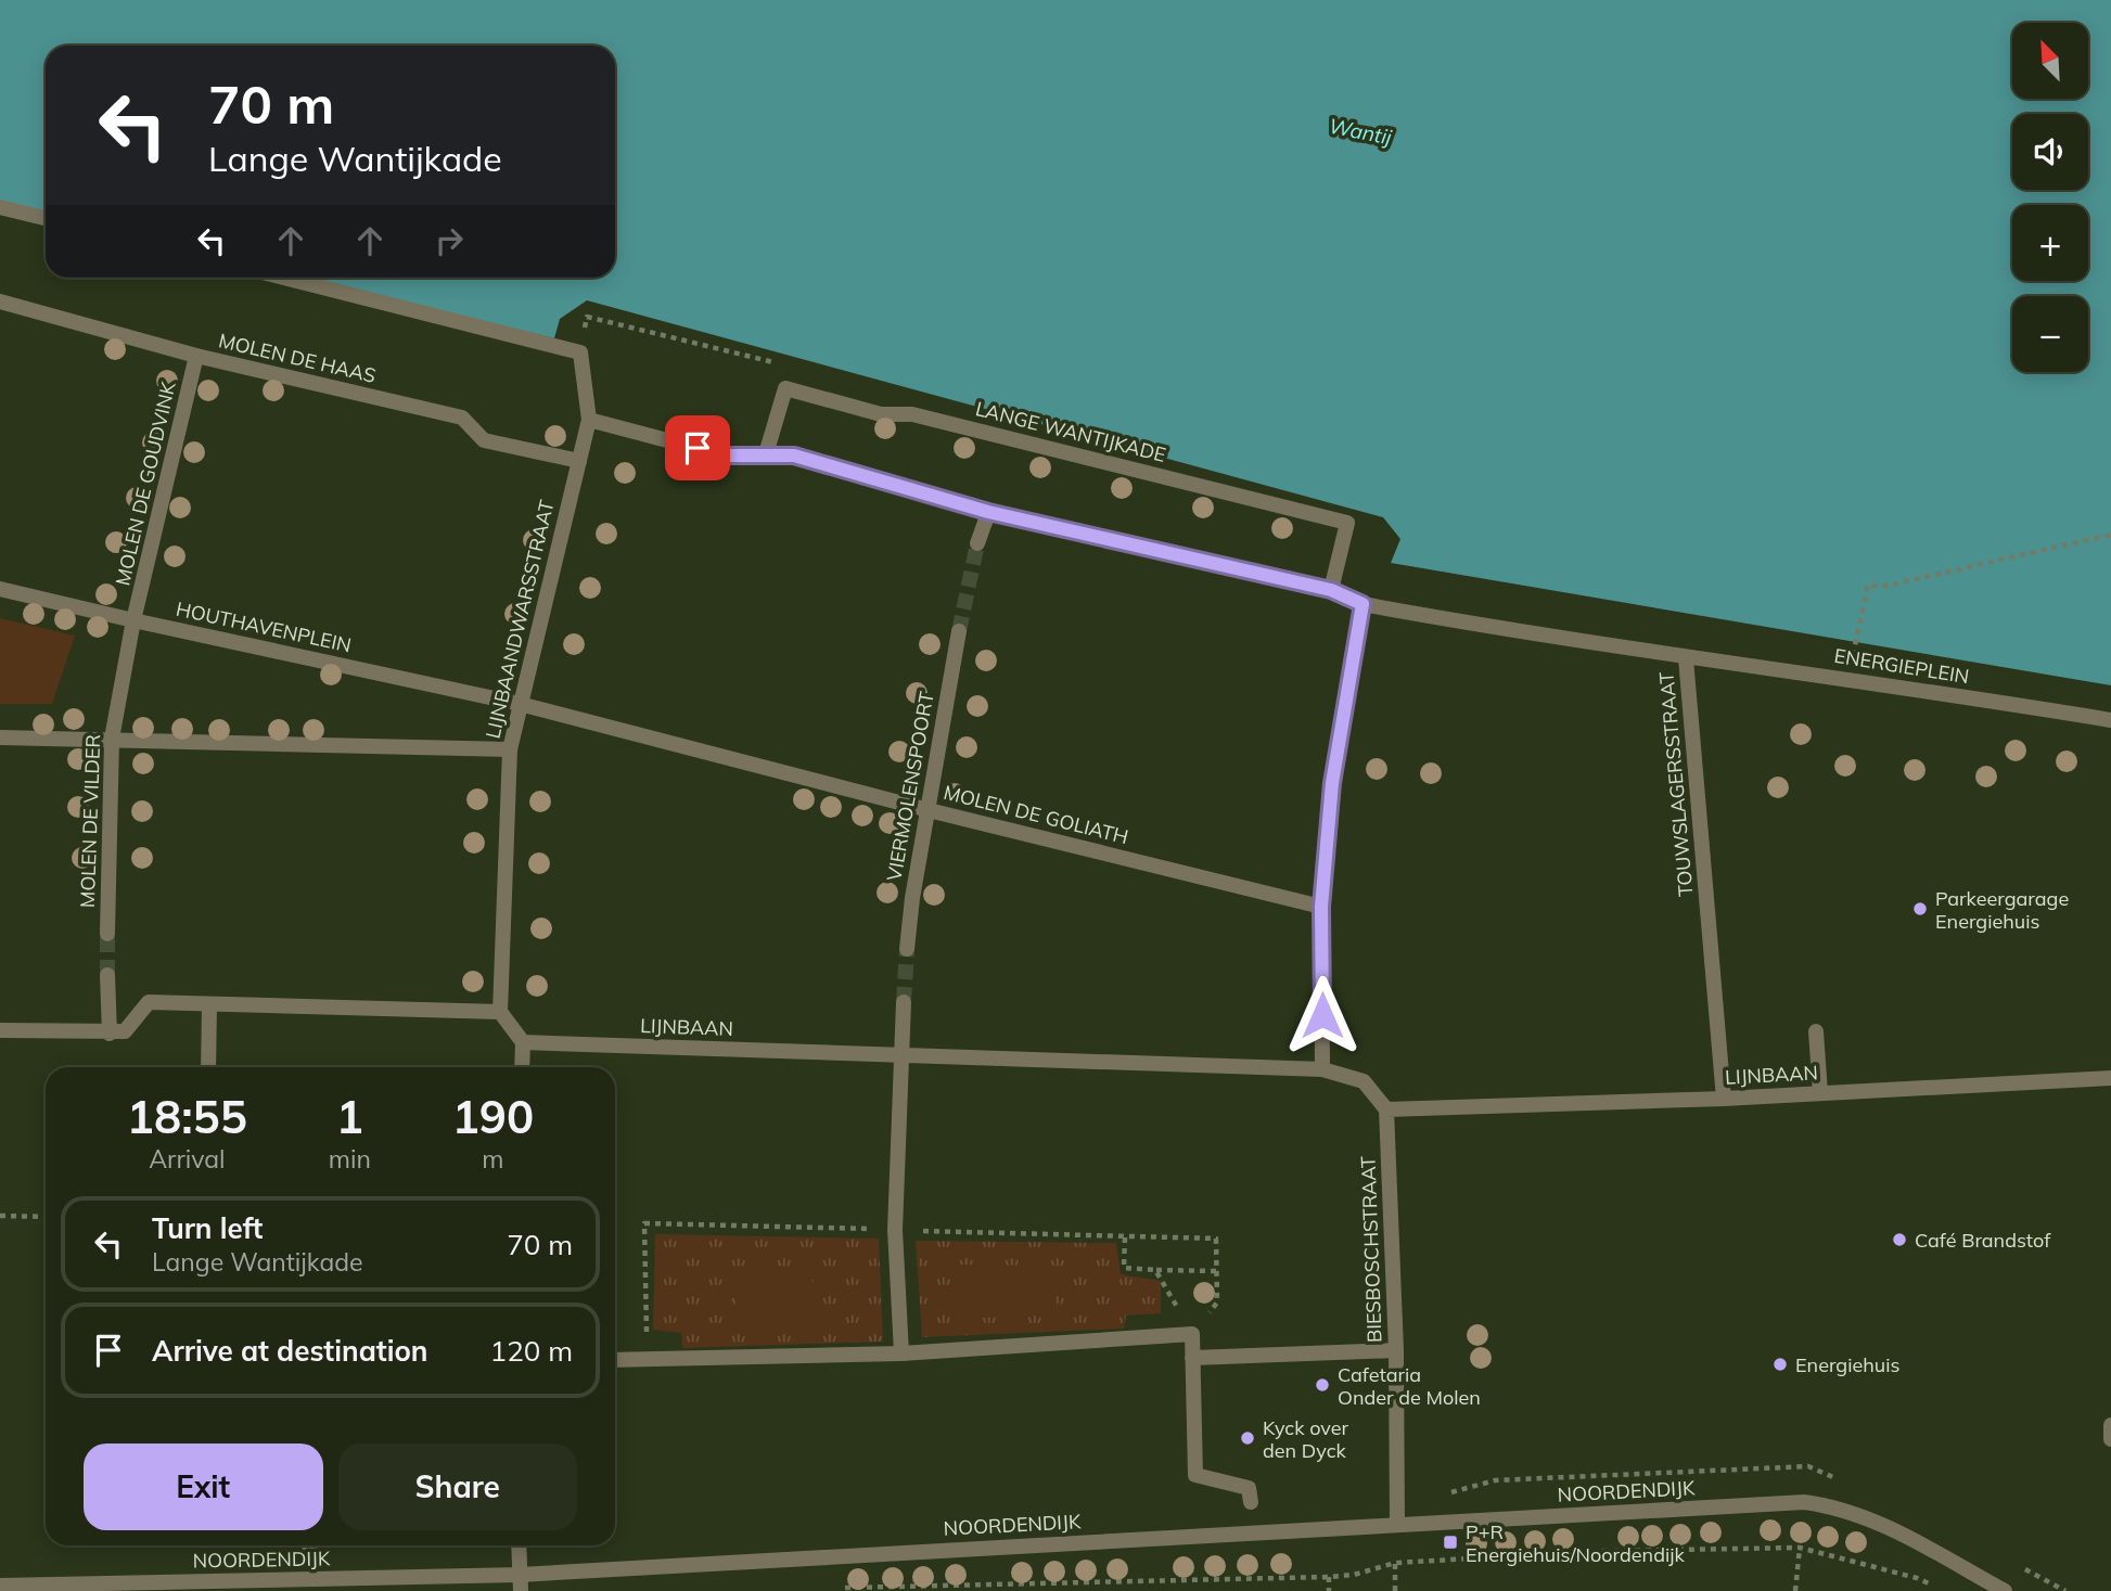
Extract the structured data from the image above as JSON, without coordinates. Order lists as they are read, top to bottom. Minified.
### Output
{"streets":{"street":["MOLEN DE HAAS","LANGE WANTIJKADE","MOLEN DE GOUDVINK","LIJNBAANDWARSSTRAAT","HOUTHAVENPLEIN","ENERGIEPLEIN","TOUWSLAGERSSTRAAT","VIERMOLENSPOORT","MOLEN DE GOLIATH","MOLEN DE VILDER","LIJNBAAN","BIESBOSCHSTRAAT","NOORDENDIJK"]},"crossings":[["MOLEN DE HAAS","MOLEN DE GOUDVINK"],["MOLEN DE HAAS","LIJNBAANDWARSSTRAAT"],["MOLEN DE GOUDVINK","HOUTHAVENPLEIN"],["MOLEN DE GOUDVINK","MOLEN DE VILDER"],["LIJNBAANDWARSSTRAAT","HOUTHAVENPLEIN"],["LIJNBAANDWARSSTRAAT","MOLEN DE GOLIATH"],["HOUTHAVENPLEIN","MOLEN DE GOLIATH"],["HOUTHAVENPLEIN","MOLEN DE VILDER"],["ENERGIEPLEIN","TOUWSLAGERSSTRAAT"],["TOUWSLAGERSSTRAAT","LIJNBAAN"],["VIERMOLENSPOORT","MOLEN DE GOLIATH"],["LIJNBAAN","BIESBOSCHSTRAAT"],["BIESBOSCHSTRAAT","NOORDENDIJK"]],"water":["Wantij"],"places":{"other":["Parkeergarage Energiehuis","Café Brandstof","Energiehuis","Cafetaria Onder de Molen","Kyck over den Dyck"],"transit":["P+R Energiehuis/Noordendijk"]},"north":"top left","page":{"map_buttons":["+","−"],"turn":["70 m","Lange Wantijkade"],"eta":["18:55","Arrival","1","min","190","m"],"list":[{"name":"Turn left","note":"Lange Wantijkade","value":"70 m"},{"name":"Arrive at destination","value":"120 m"}],"buttons":["Exit","Share"]}}
